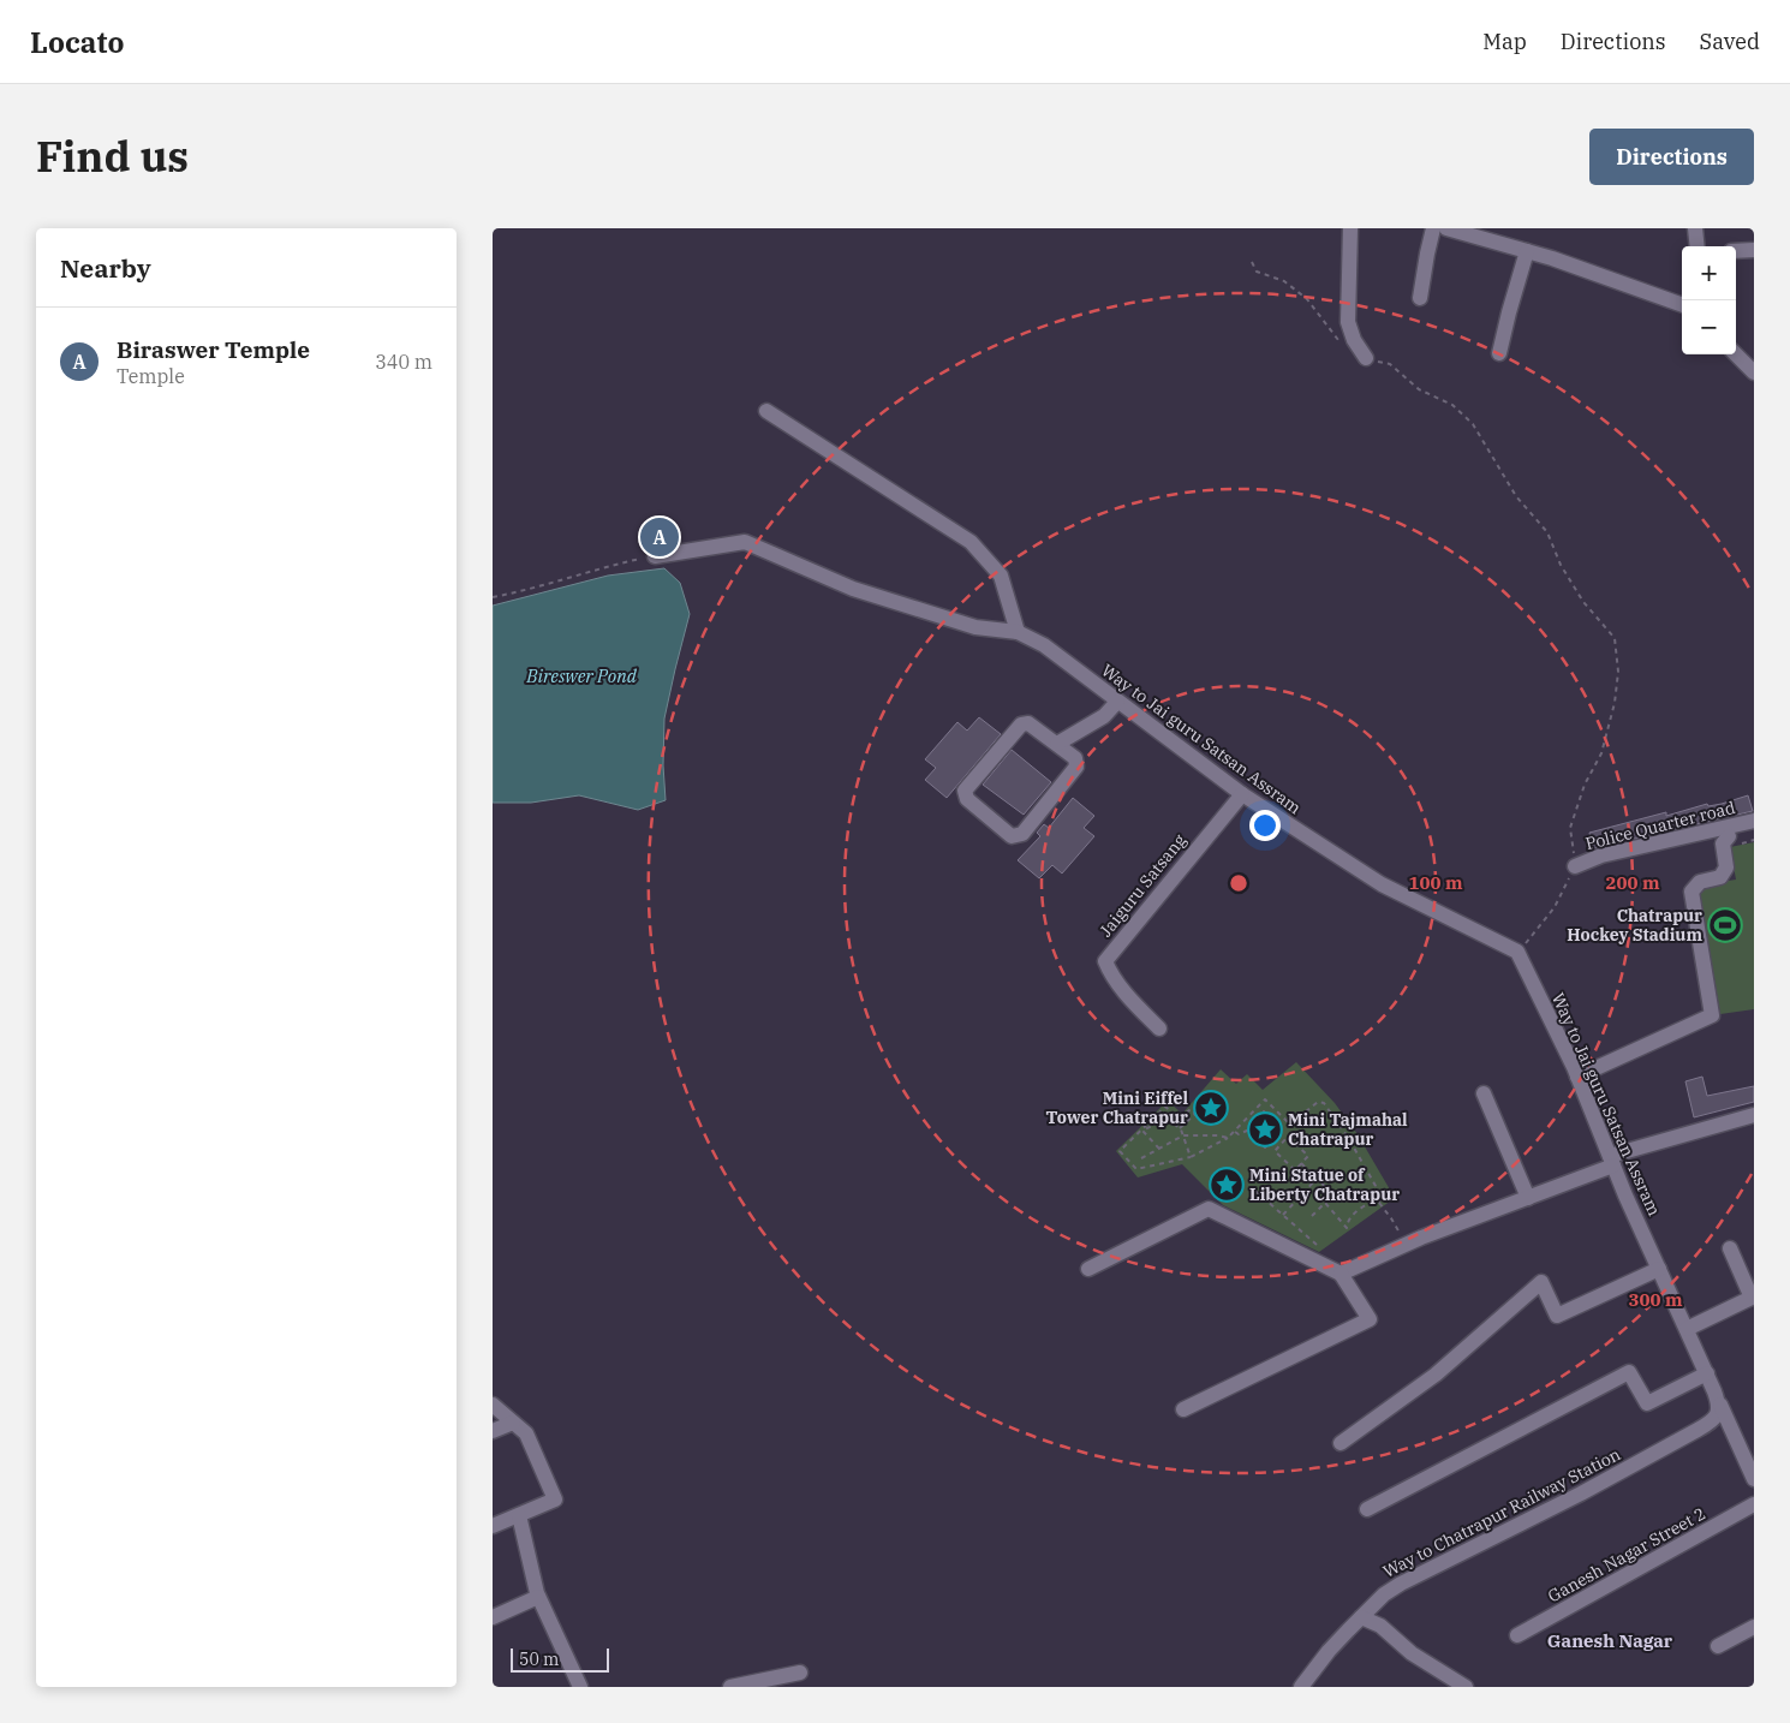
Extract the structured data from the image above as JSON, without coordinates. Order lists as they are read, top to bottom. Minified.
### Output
{"streets":{"street":["Way to Jai guru Satsan Assram","Police Quarter road","Jaiguru Satsang","Way to Chatrapur Railway Station","Ganesh Nagar Street 2"]},"crossings":[["Way to Jai guru Satsan Assram","Jaiguru Satsang"],["Way to Jai guru Satsan Assram","Way to Chatrapur Railway Station"]],"districts":["Ganesh Nagar"],"water":["Bireswer Pond"],"places":{"sports":["Chatrapur Hockey Stadium"],"place":["Mini Eiffel Tower Chatrapur","Mini Tajmahal Chatrapur","Mini Statue of Liberty Chatrapur"]},"scale_bar":"50 m","page":{"header":"Locato","nav":["Map","Directions","Saved"],"title":"Find us","buttons":"Directions","heading":"Nearby","map_buttons":["+","−"],"list":[{"mark":"A","name":"Biraswer Temple","note":"Temple","value":"340 m"}],"pins":"A","scale":"50 m"},"rings":["100 m","200 m","300 m"]}
